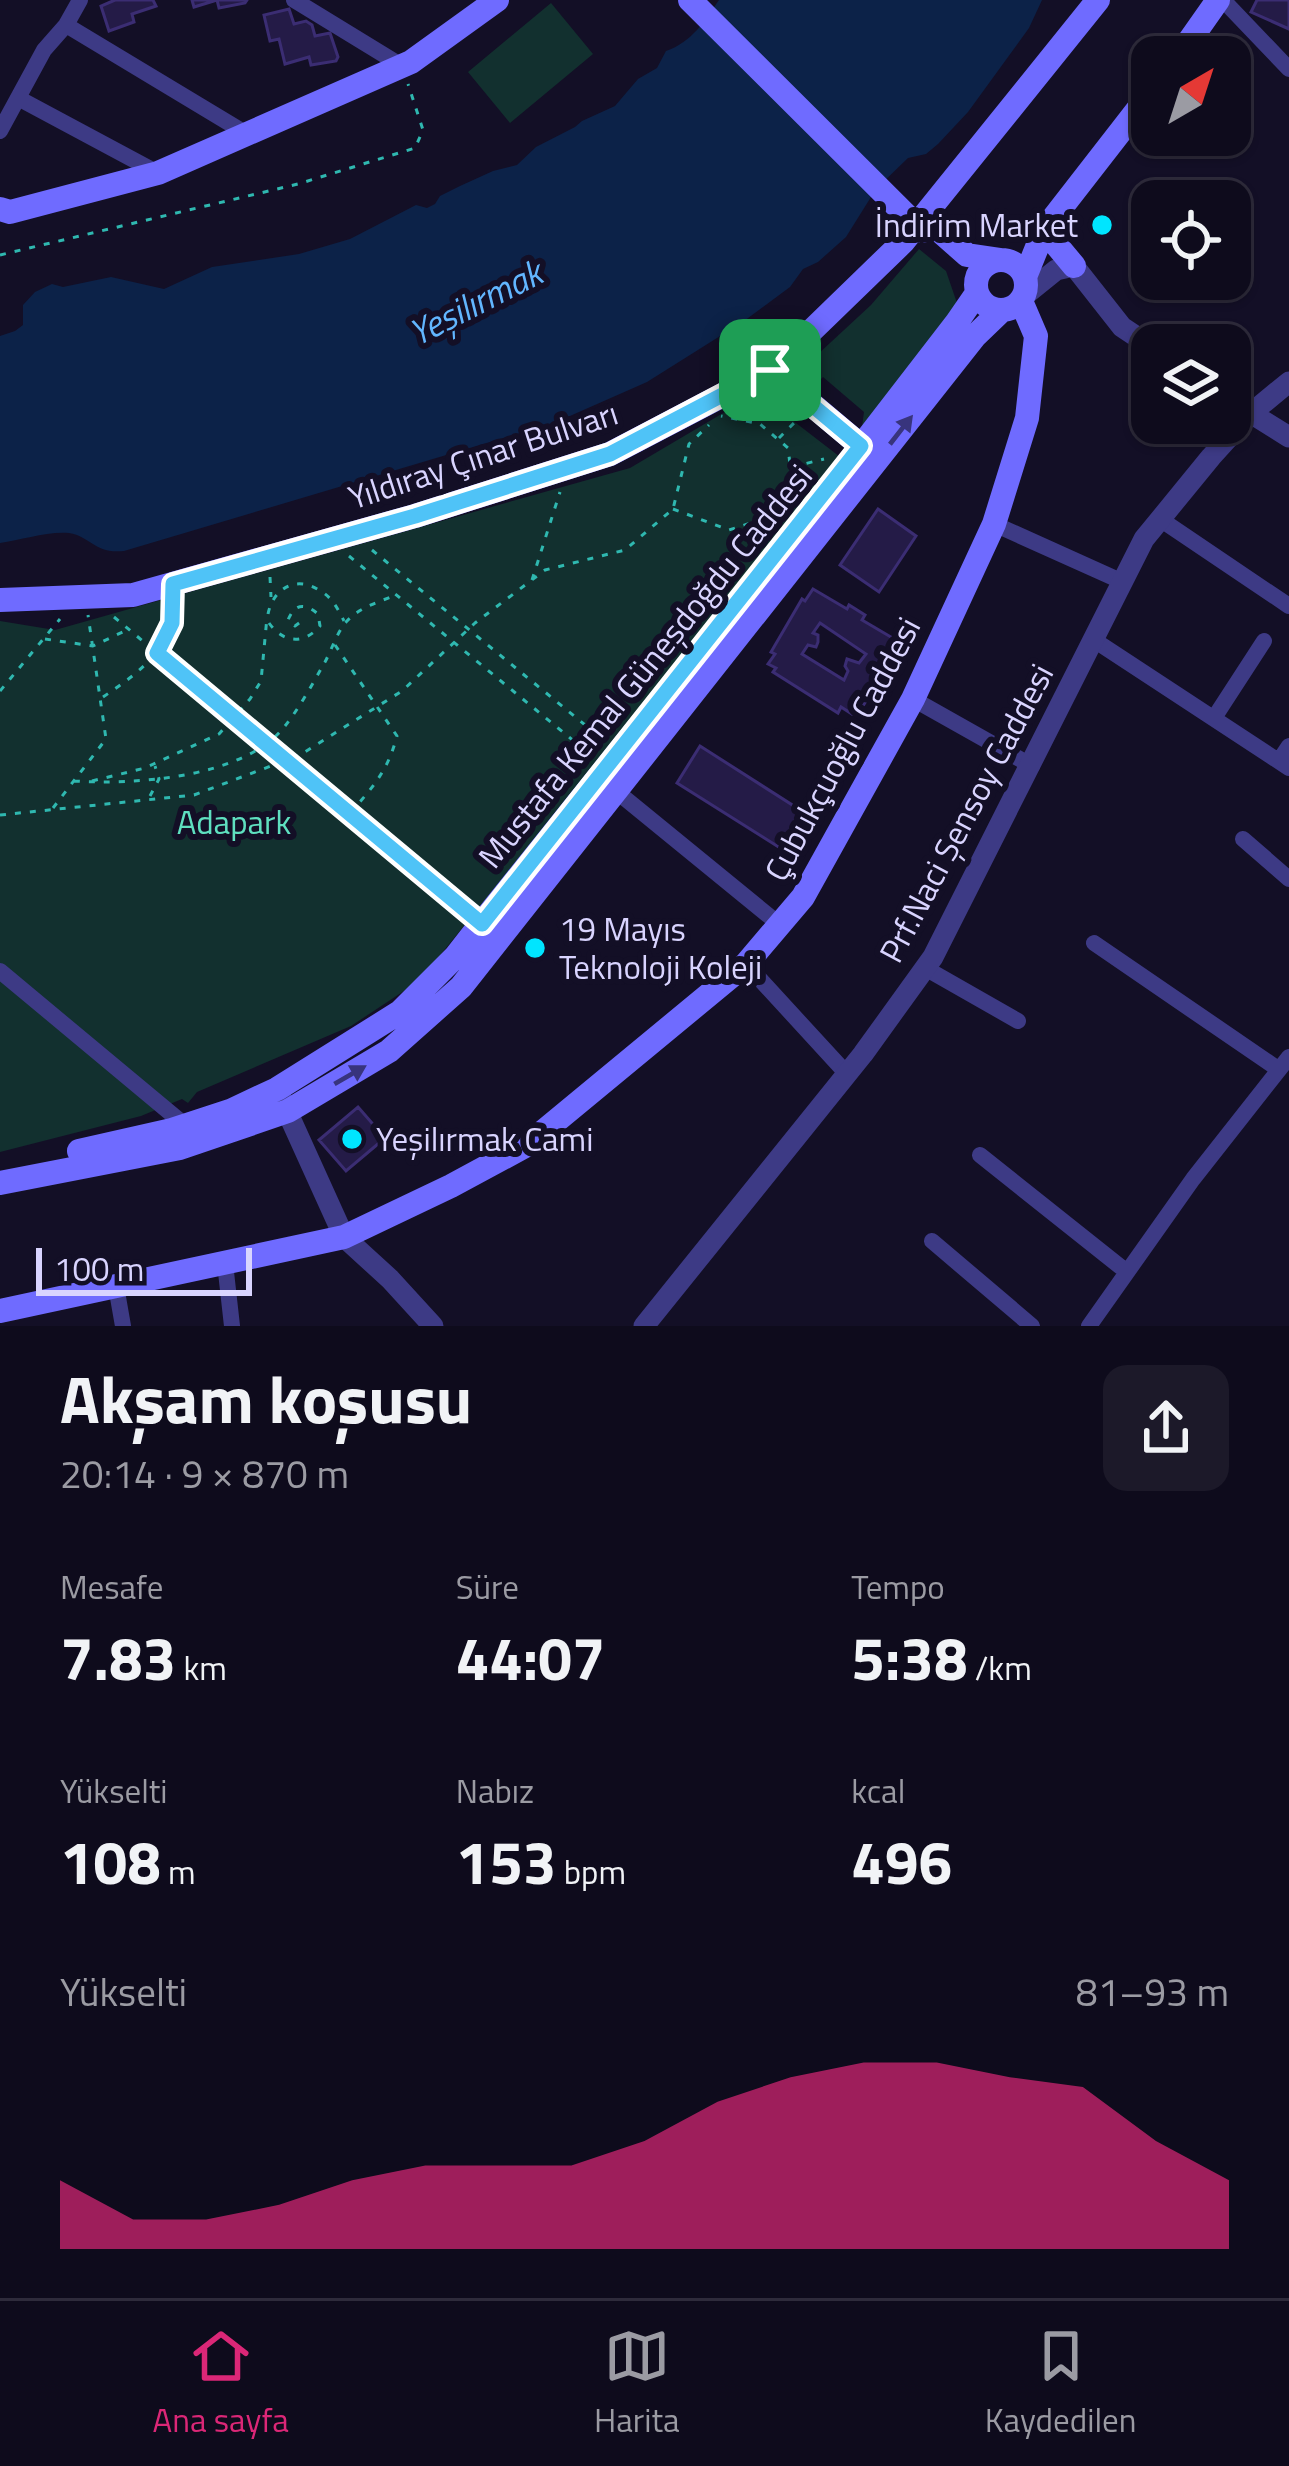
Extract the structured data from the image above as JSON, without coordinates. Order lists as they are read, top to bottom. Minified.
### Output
{"streets":{"main road":["Yıldıray Çınar Bulvarı","Mustafa Kemal Güneşdoğdu Caddesi","Çubukçuoğlu Caddesi"],"street":["Prf.Naci Şensoy Caddesi"]},"crossings":[["Mustafa Kemal Güneşdoğdu Caddesi","Çubukçuoğlu Caddesi"]],"water":["Yeşilırmak"],"parks":["Adapark"],"places":["İndirim Market","19 Mayıs Teknoloji Koleji","Yeşilırmak Cami"],"scale_bar":"100 m","north":"top right","page":{"scale":"100 m","heading":["Akşam koşusu","20:14 · 9 × 870 m"],"stats":[["Mesafe","7.83 km"],["Süre","44:07"],["Tempo","5:38 /km"],["Yükselti","108 m"],["Nabız","153 bpm"],["kcal","496"]],"chart":["Yükselti","81–93 m"],"tabs":["Ana sayfa","Harita","Kaydedilen"]}}
